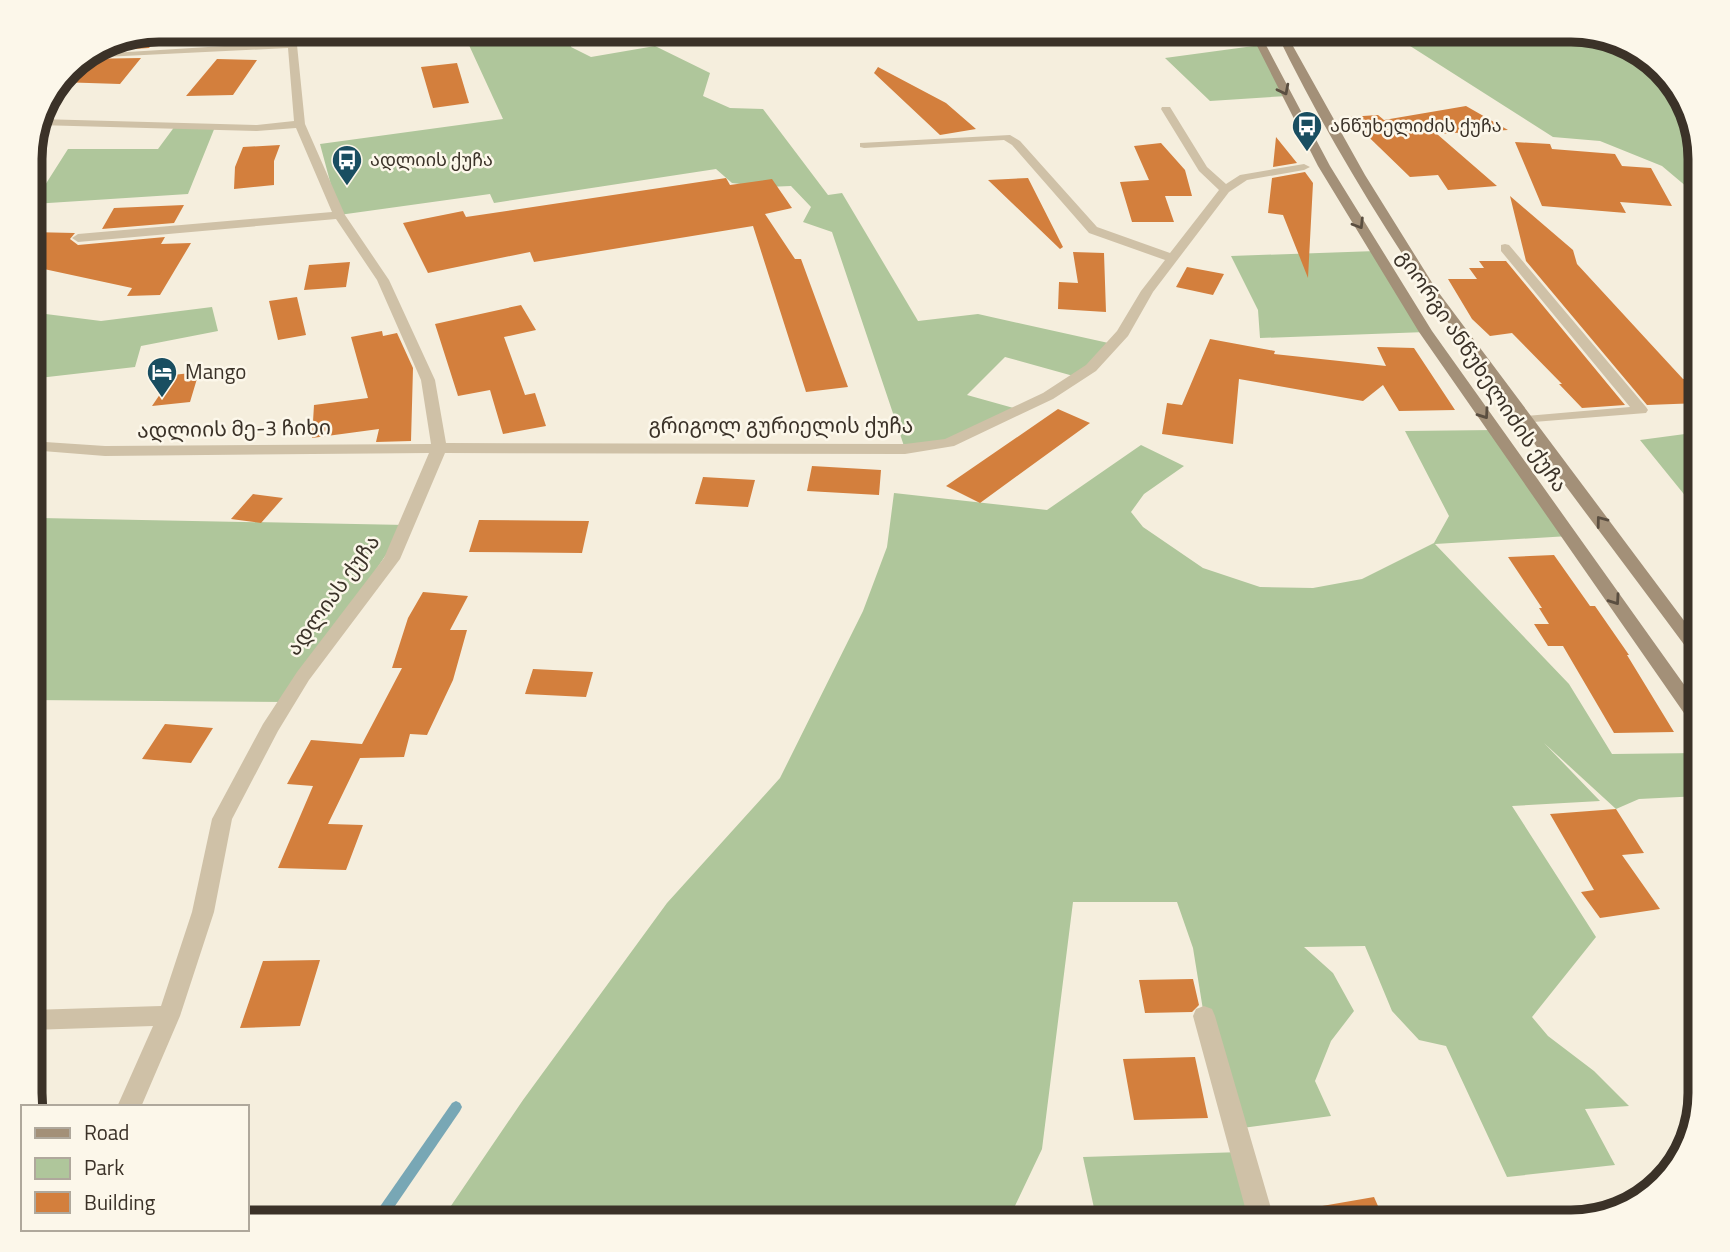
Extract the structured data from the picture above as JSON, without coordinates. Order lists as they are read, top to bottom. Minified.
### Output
{"streets":{"main road":["გიორგი ანწუხელიძის ქუჩა"],"street":["გრიგოლ გურიელის ქუჩა","ადლიის მე-3 ჩიხი","ადლიას ქუჩა"]},"crossings":[["გრიგოლ გურიელის ქუჩა","ადლიის მე-3 ჩიხი"],["გრიგოლ გურიელის ქუჩა","ადლიას ქუჩა"],["ადლიის მე-3 ჩიხი","ადლიას ქუჩა"]],"places":{"bus stop":["ანწუხელიძის ქუჩა","ადლიის ქუჩა"],"hotel":["Mango"]},"legend":["Road","Park","Building"]}
